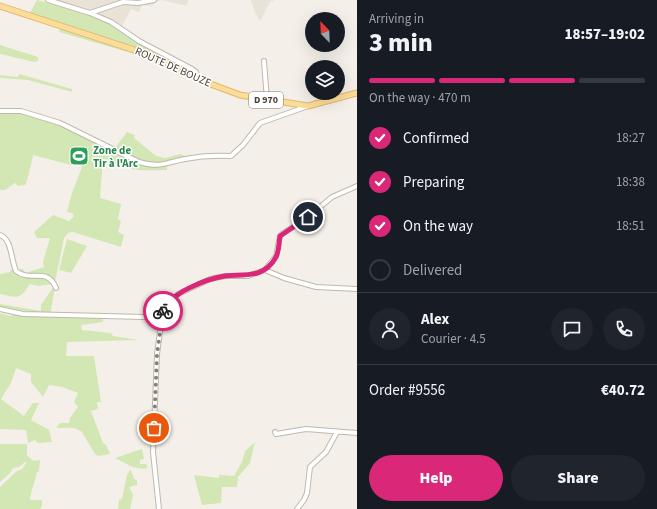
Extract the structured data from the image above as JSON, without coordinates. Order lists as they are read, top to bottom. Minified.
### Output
{"streets":{"main road":["ROUTE DE BOUZE","D 970"]},"places":{"sports":["Zone de Tir à l'Arc"]},"north":"top left","page":{"heading":["3 min","Arriving in","18:57–19:02"],"panel":["Alex","Courier · 4.5","Order #9556","€40.72"],"bar":"On the way · 470 m","list":[["Confirmed","18:27"],["Preparing","18:38"],["On the way","18:51"],"Delivered"],"buttons":["Help","Share"]}}
